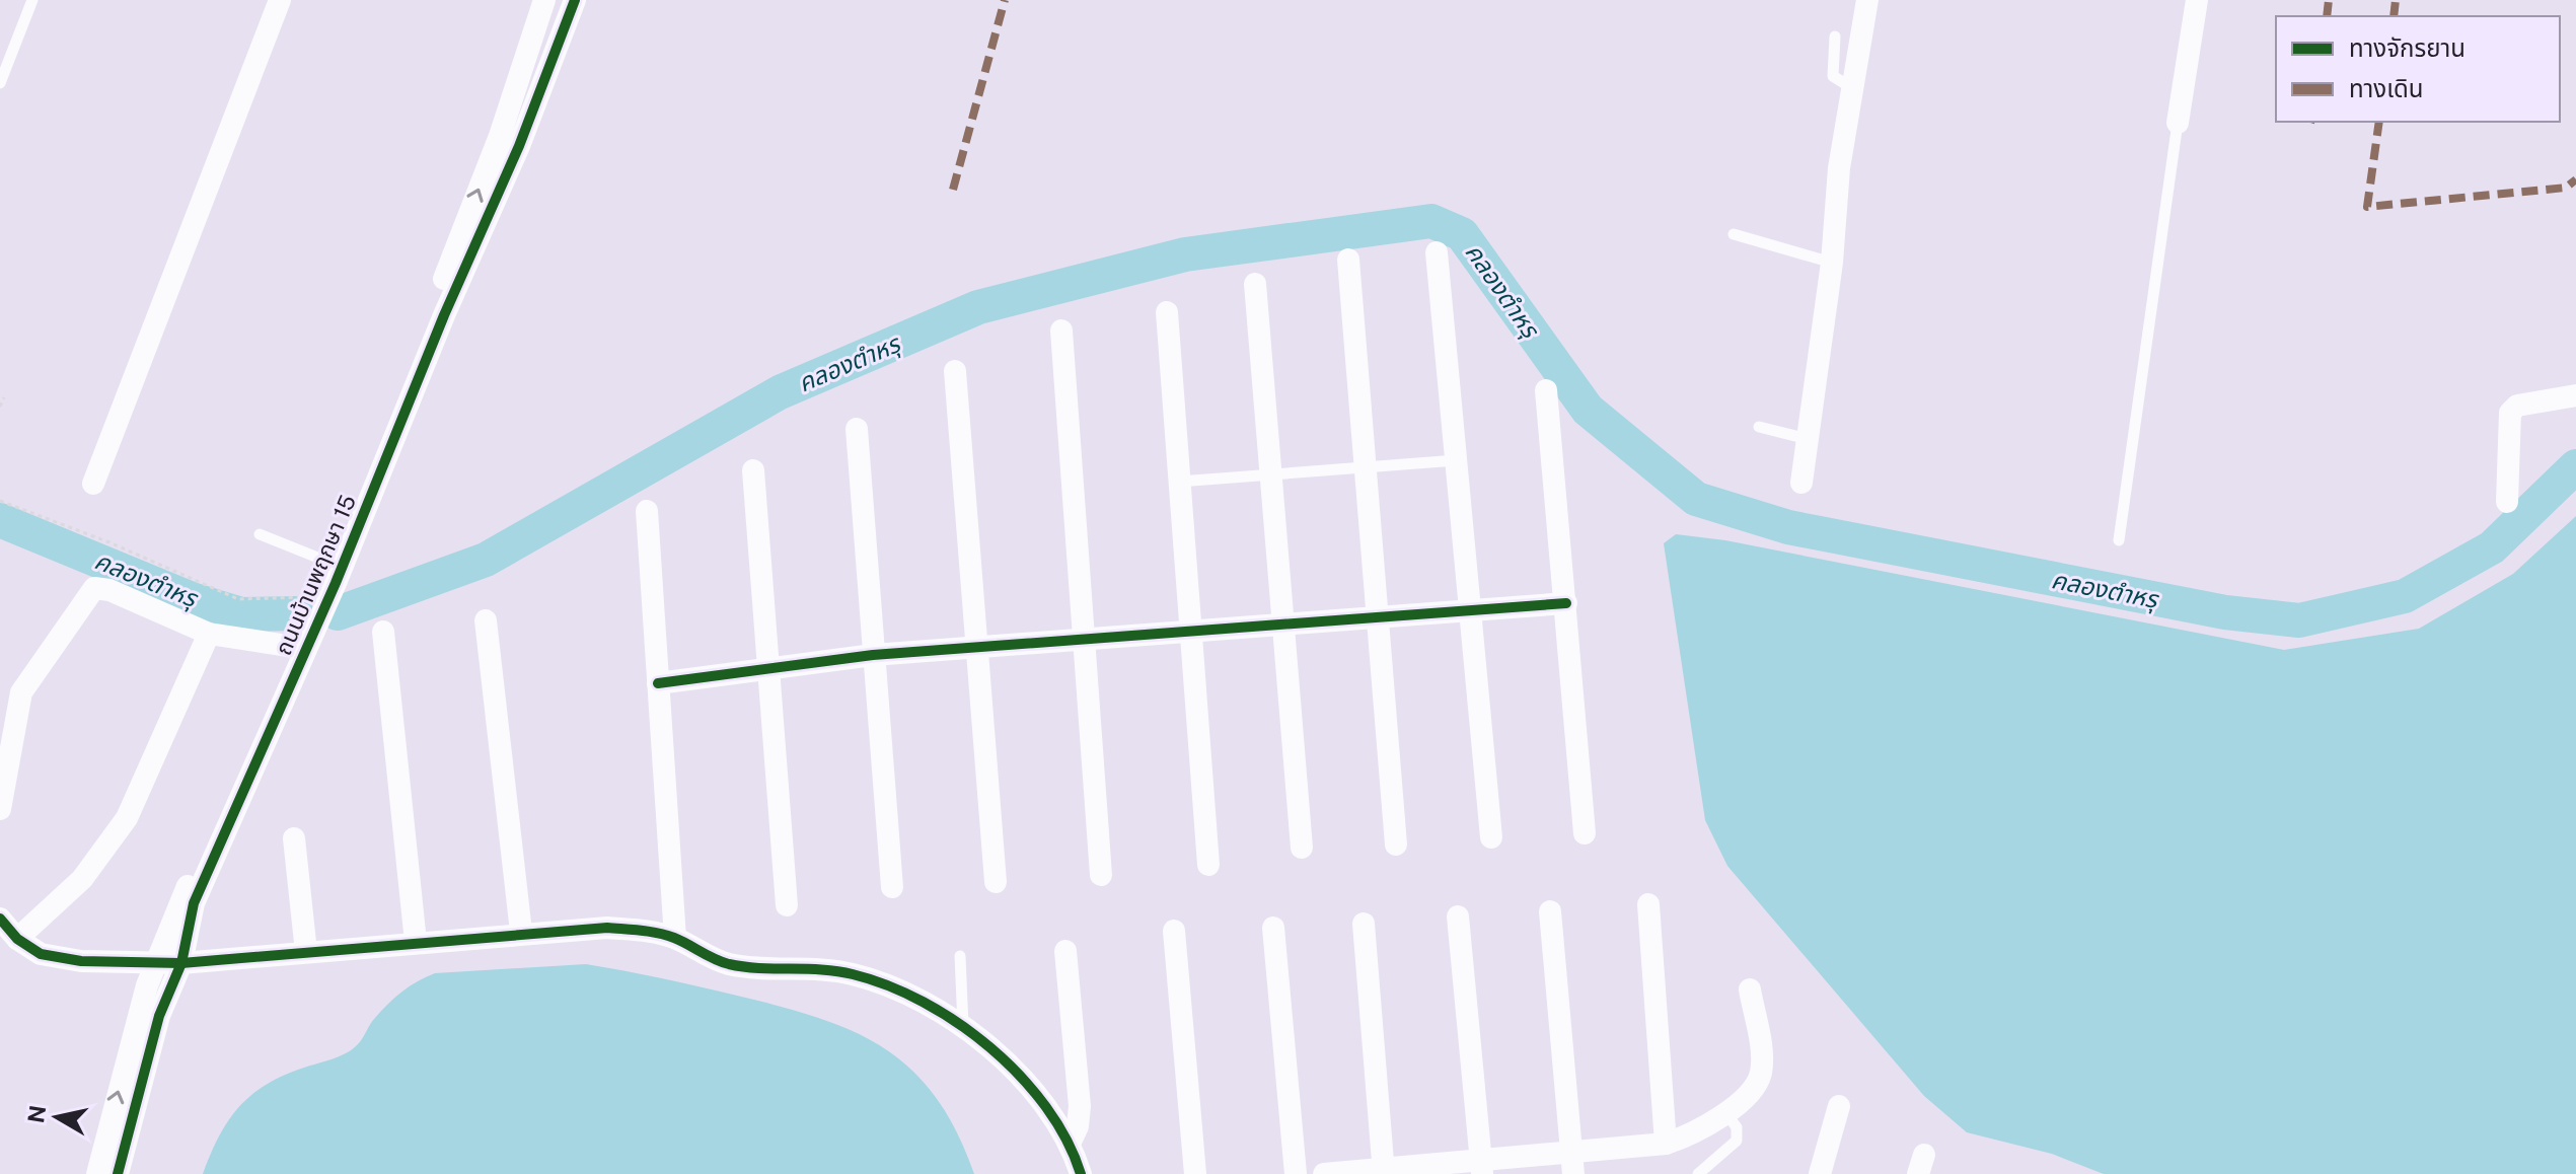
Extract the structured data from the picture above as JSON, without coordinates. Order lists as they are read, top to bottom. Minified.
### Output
{"streets":{"street":["ถนนบ้านพฤกษา 15"]},"water":["คลองตำหรุ"],"legend":["ทางจักรยาน","ทางเดิน"],"north":"left"}
